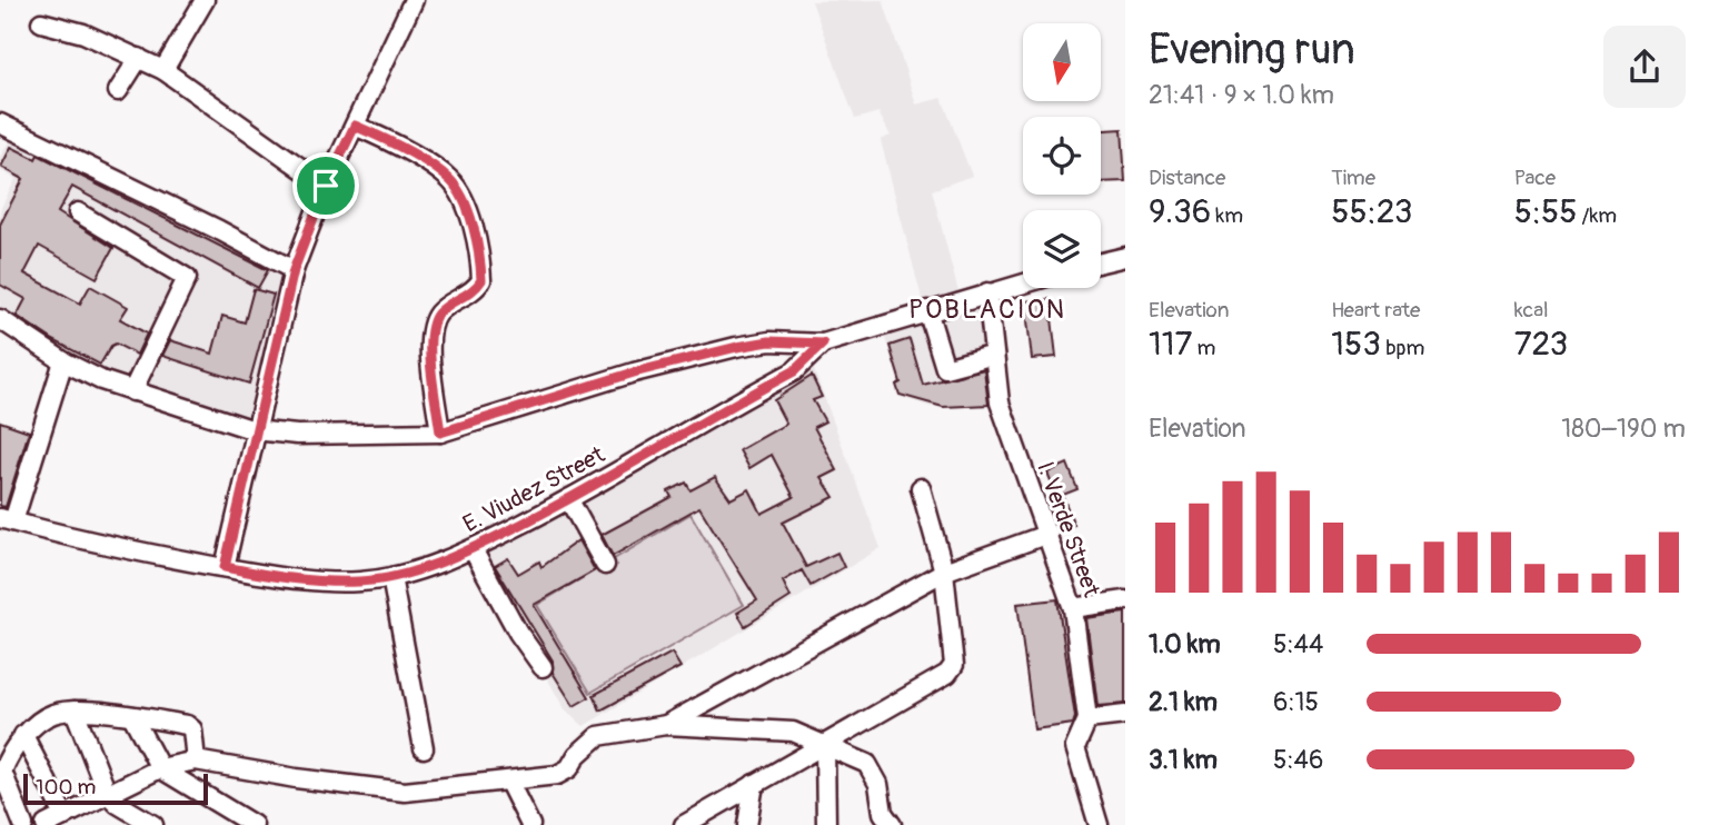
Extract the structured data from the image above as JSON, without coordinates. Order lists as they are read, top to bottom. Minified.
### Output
{"streets":{"street":["E. Viudez Street","I. Verde Street"]},"crossings":[["E. Viudez Street","I. Verde Street"]],"districts":["POBLACION"],"scale_bar":"100 m","north":"bottom","page":{"heading":["Evening run","21:41 · 9 × 1.0 km"],"stats":[["Distance","9.36 km"],["Time","55:23"],["Pace","5:55 /km"],["Elevation","117 m"],["Heart rate","153 bpm"],["kcal","723"]],"chart":["Elevation","180–190 m"],"list":[{"name":"1.0 km","note":"5:44"},{"name":"2.1 km","note":"6:15"},{"name":"3.1 km","note":"5:46"}],"scale":"100 m"}}
